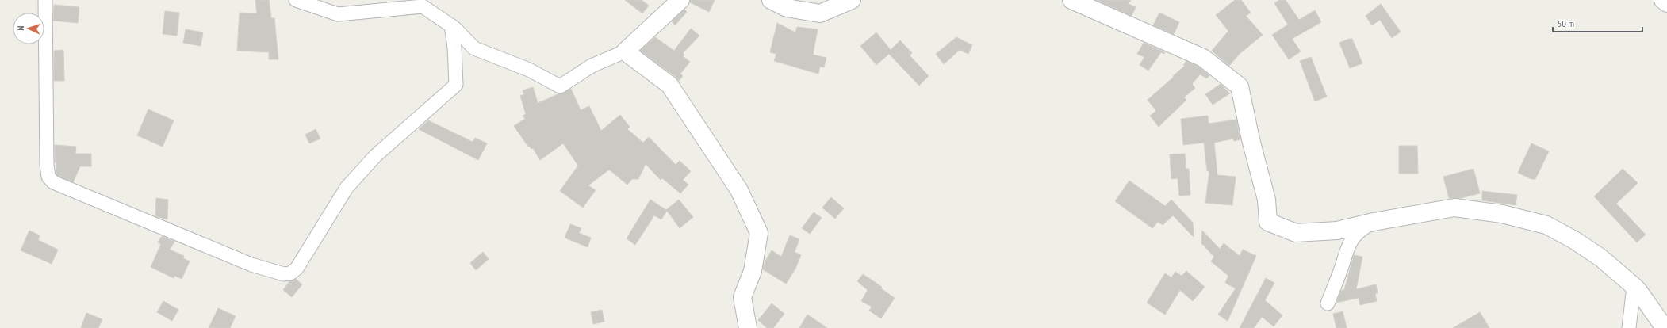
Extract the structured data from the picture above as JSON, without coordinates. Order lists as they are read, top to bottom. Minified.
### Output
{"scale_bar":"50 m","north":"left"}
